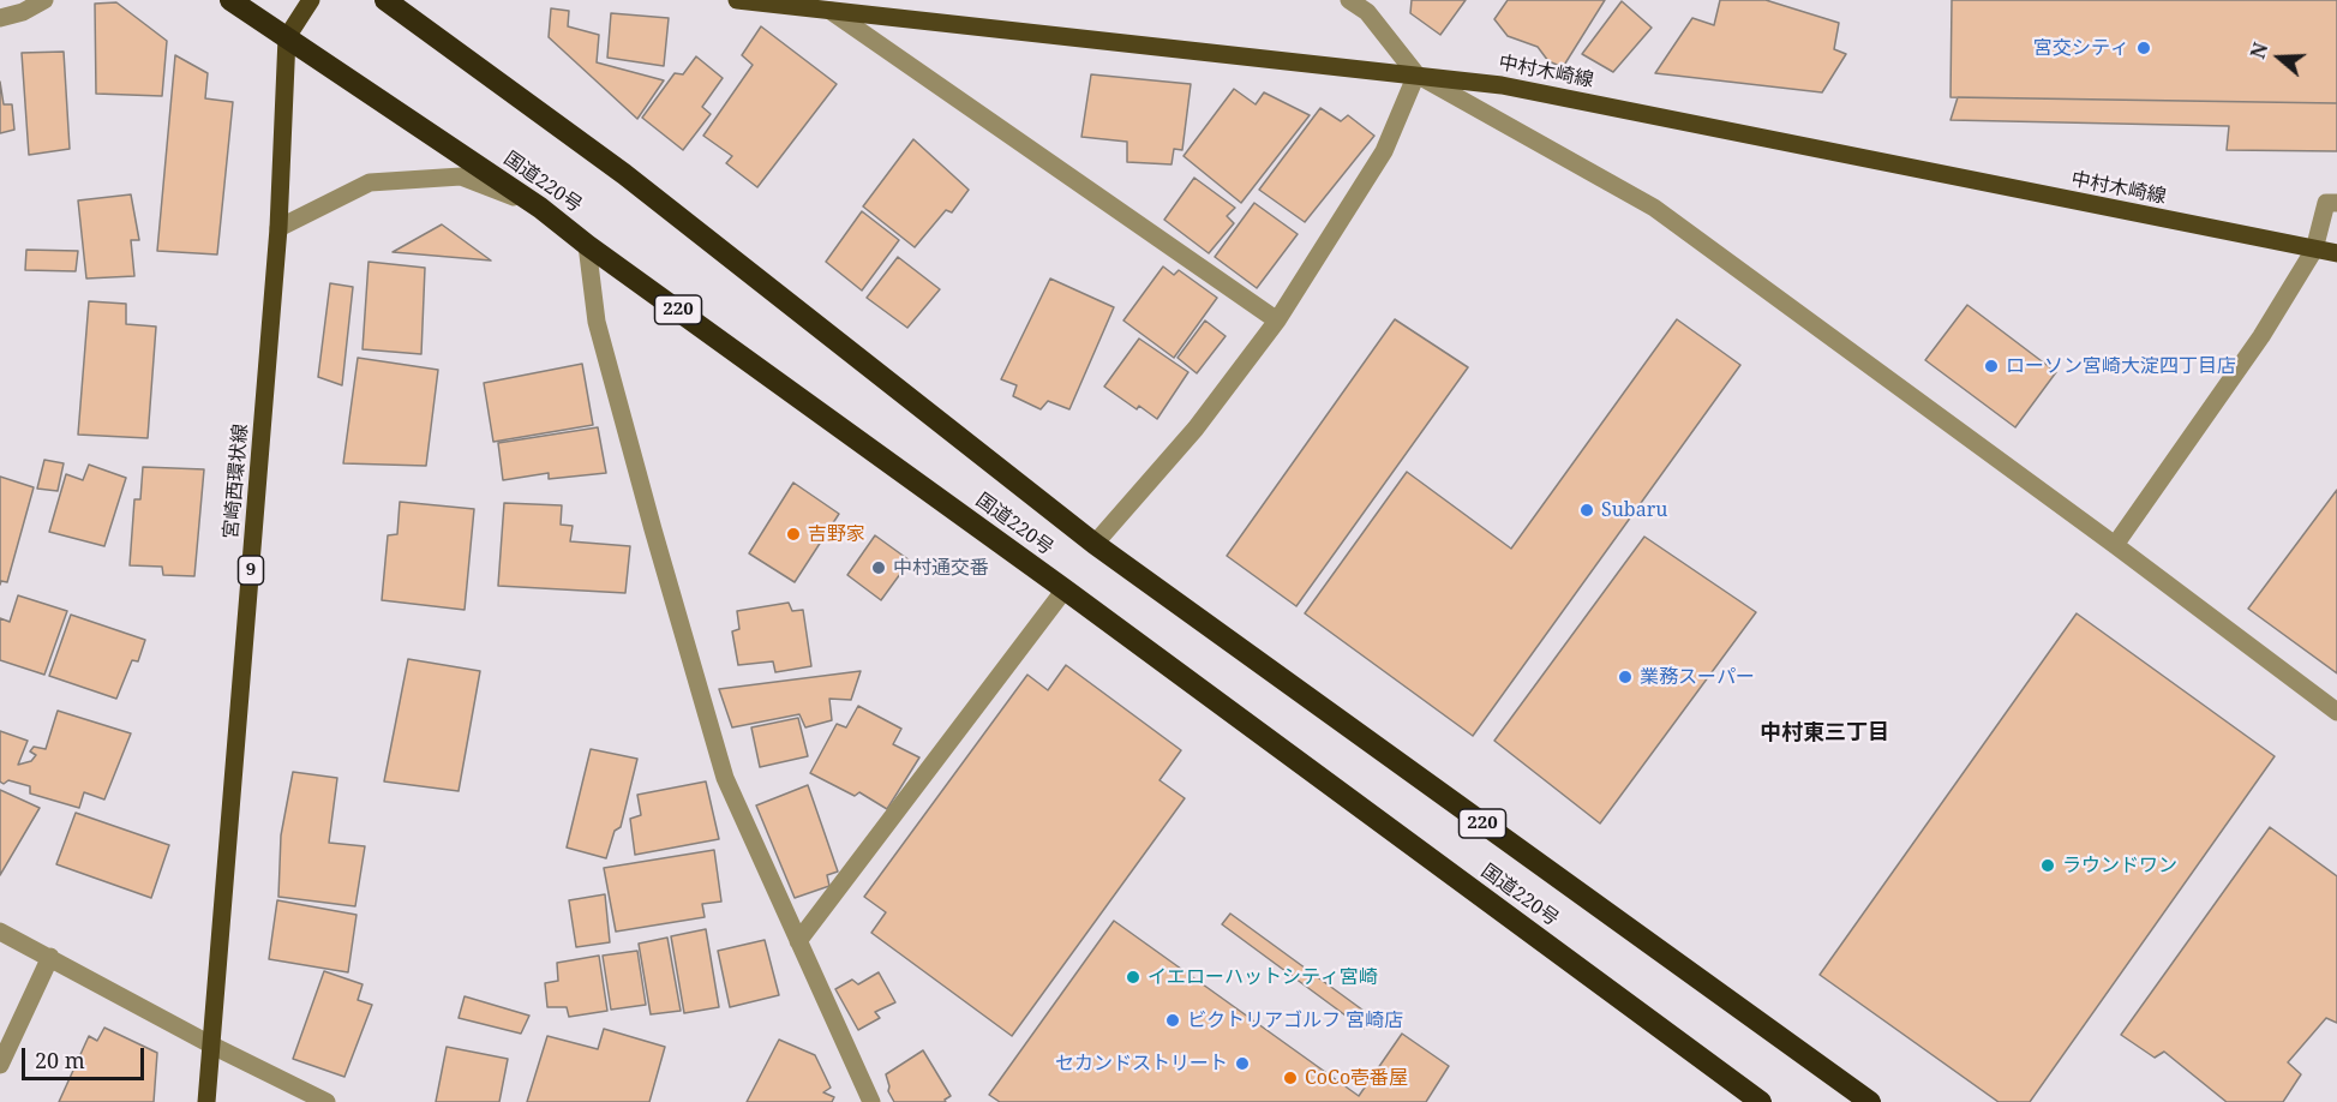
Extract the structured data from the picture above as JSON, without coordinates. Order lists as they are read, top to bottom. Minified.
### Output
{"streets":{"highway":["国道220号","220"],"main road":["中村木崎線","宮崎西環状線","9"]},"crossings":[["国道220号","宮崎西環状線"]],"districts":["中村東三丁目"],"places":["宮交シティ","ローソン宮崎大淀四丁目店","Subaru","吉野家","中村通交番","業務スーパー","ラウンドワン","イエローハットシティ宮崎","ビクトリアゴルフ 宮崎店","セカンドストリート","CoCo壱番屋"],"scale_bar":"20 m","north":"left"}
